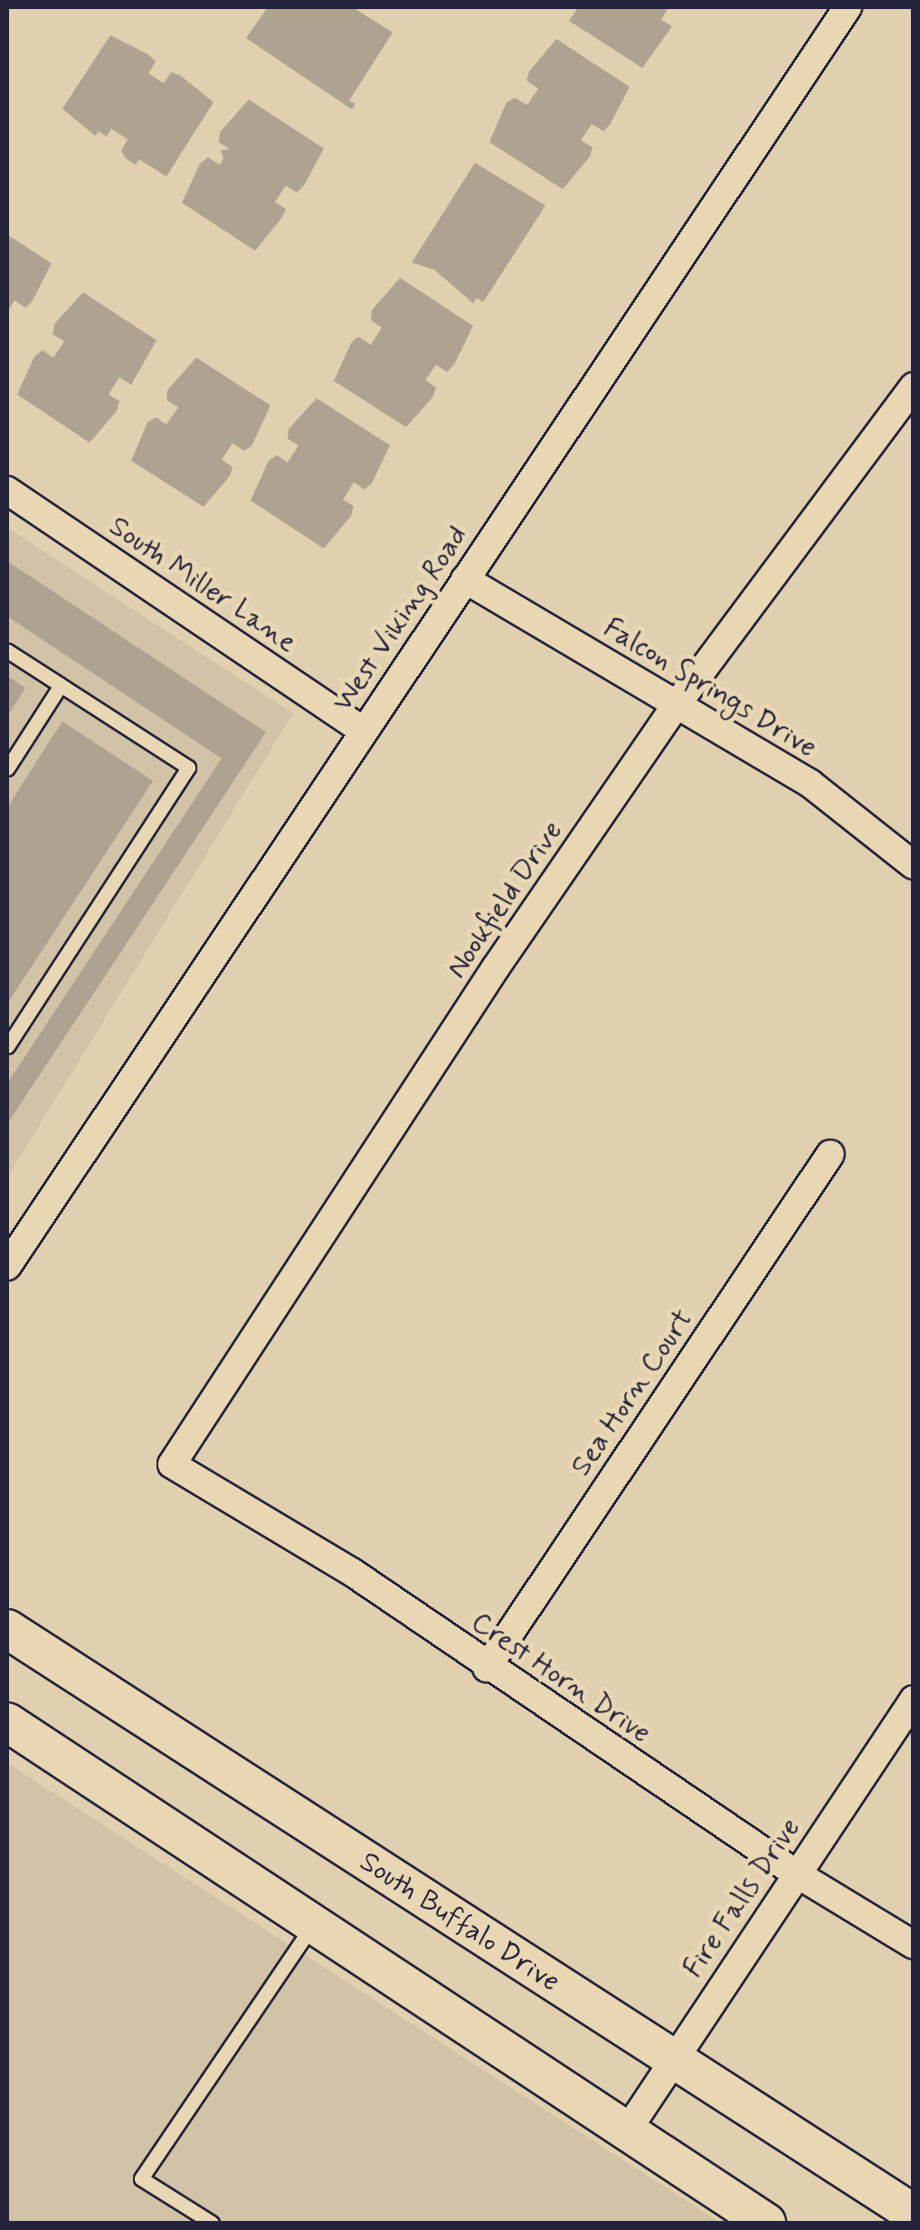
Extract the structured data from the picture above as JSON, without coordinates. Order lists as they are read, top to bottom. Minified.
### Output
{"streets":{"main road":["South Buffalo Drive"],"street":["South Miller Lane","West Viking Road","Falcon Springs Drive","Nookfield Drive","Sea Horn Court","Crest Horn Drive","Fire Falls Drive"]},"crossings":[["South Miller Lane","West Viking Road"],["West Viking Road","Falcon Springs Drive"],["Falcon Springs Drive","Nookfield Drive"],["Nookfield Drive","Crest Horn Drive"],["Sea Horn Court","Crest Horn Drive"],["Crest Horn Drive","Fire Falls Drive"],["Fire Falls Drive","South Buffalo Drive"]]}
